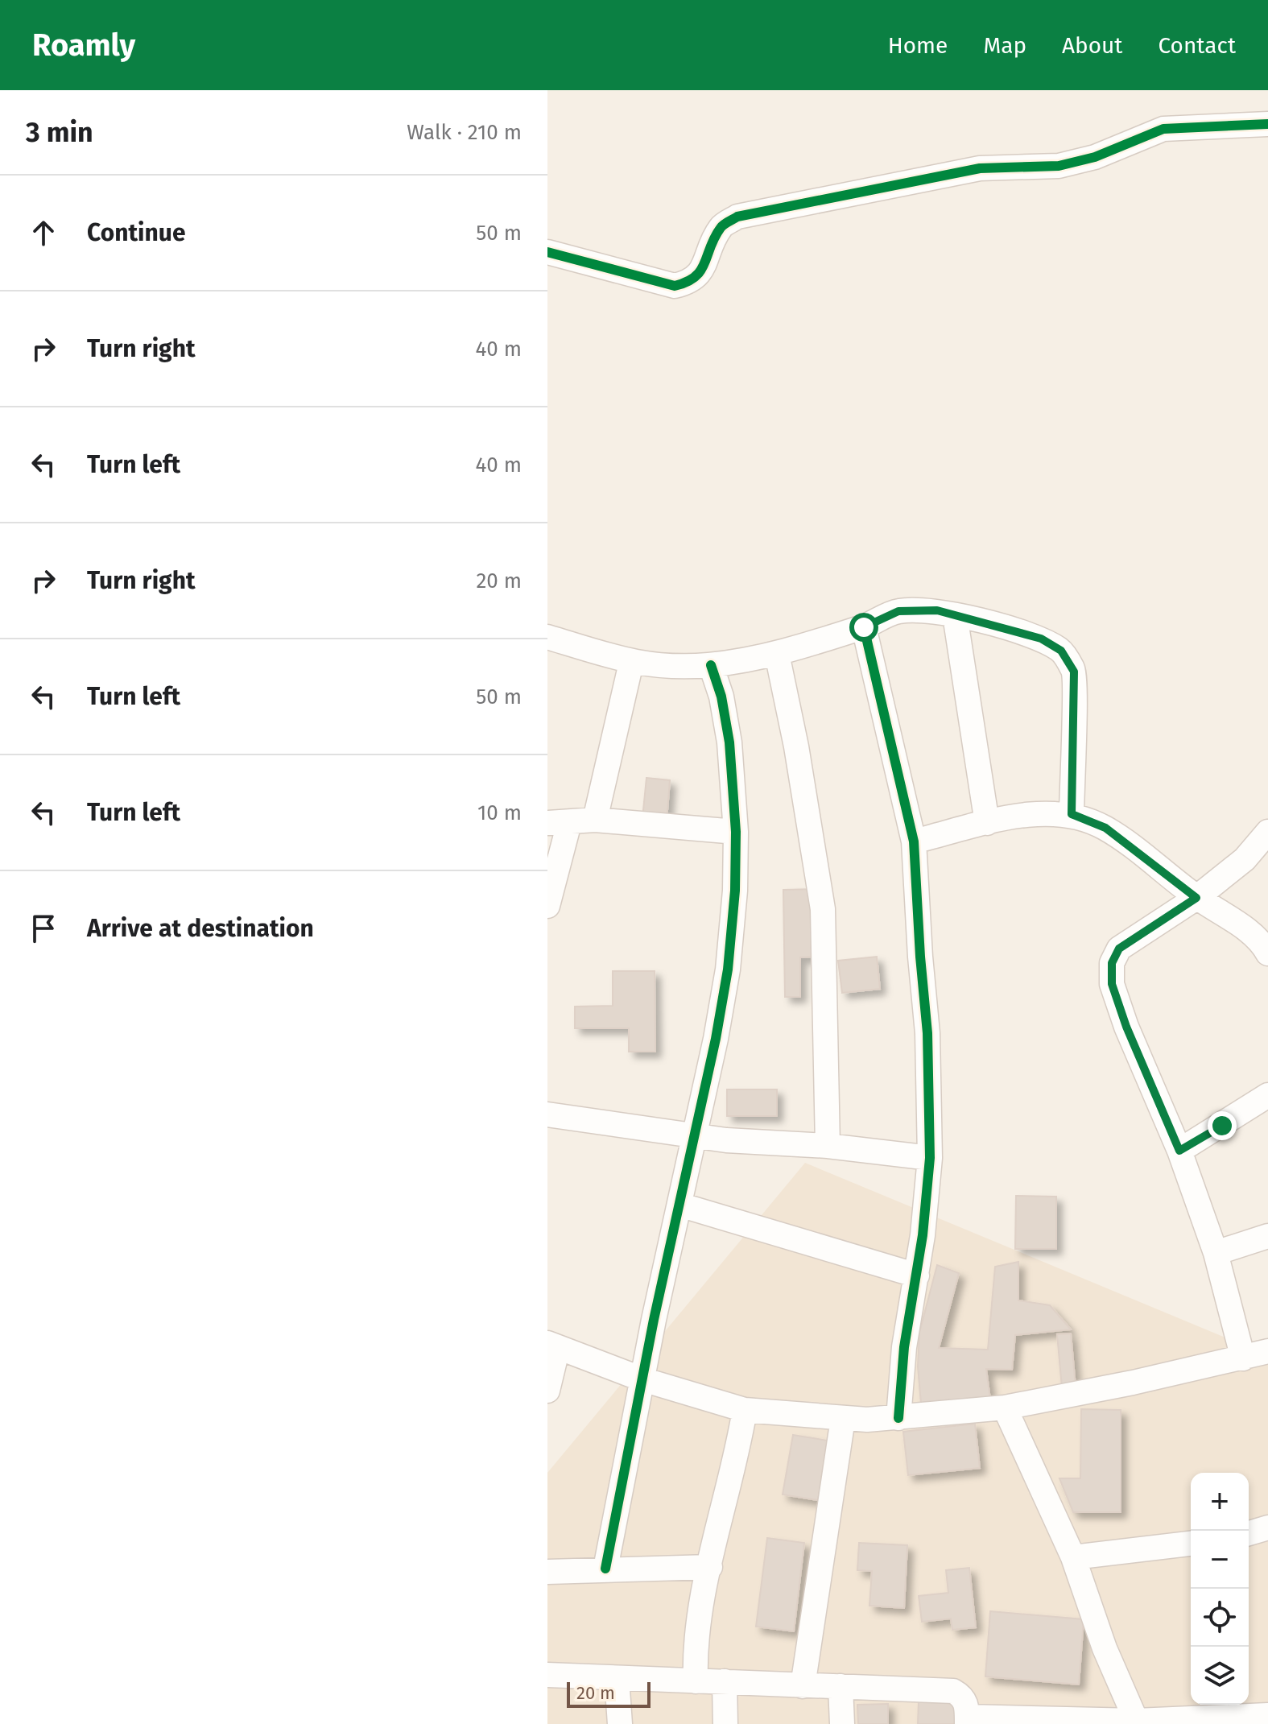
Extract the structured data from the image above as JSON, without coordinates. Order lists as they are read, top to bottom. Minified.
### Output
{"scale_bar":"20 m","page":{"header":"Roamly","nav":["Home","Map","About","Contact"],"heading":["3 min","Walk · 210 m"],"list":[["Continue","50 m"],["Turn right","40 m"],["Turn left","40 m"],["Turn right","20 m"],["Turn left","50 m"],["Turn left","10 m"],"Arrive at destination"],"map_buttons":["+","−"],"scale":"20 m"}}
